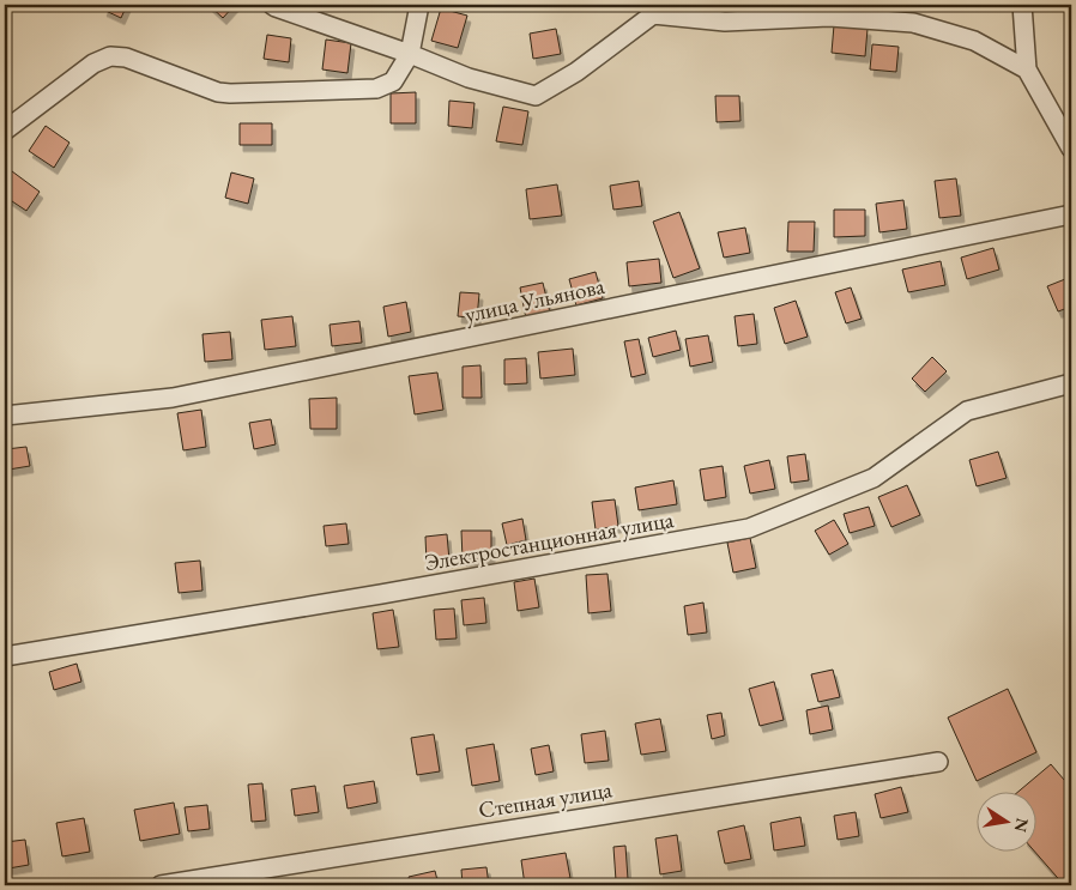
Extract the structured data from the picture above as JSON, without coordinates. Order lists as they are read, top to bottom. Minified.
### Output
{"streets":{"street":["улица Ульянова","Электростанционная улица","Степная улица"]},"north":"right"}
